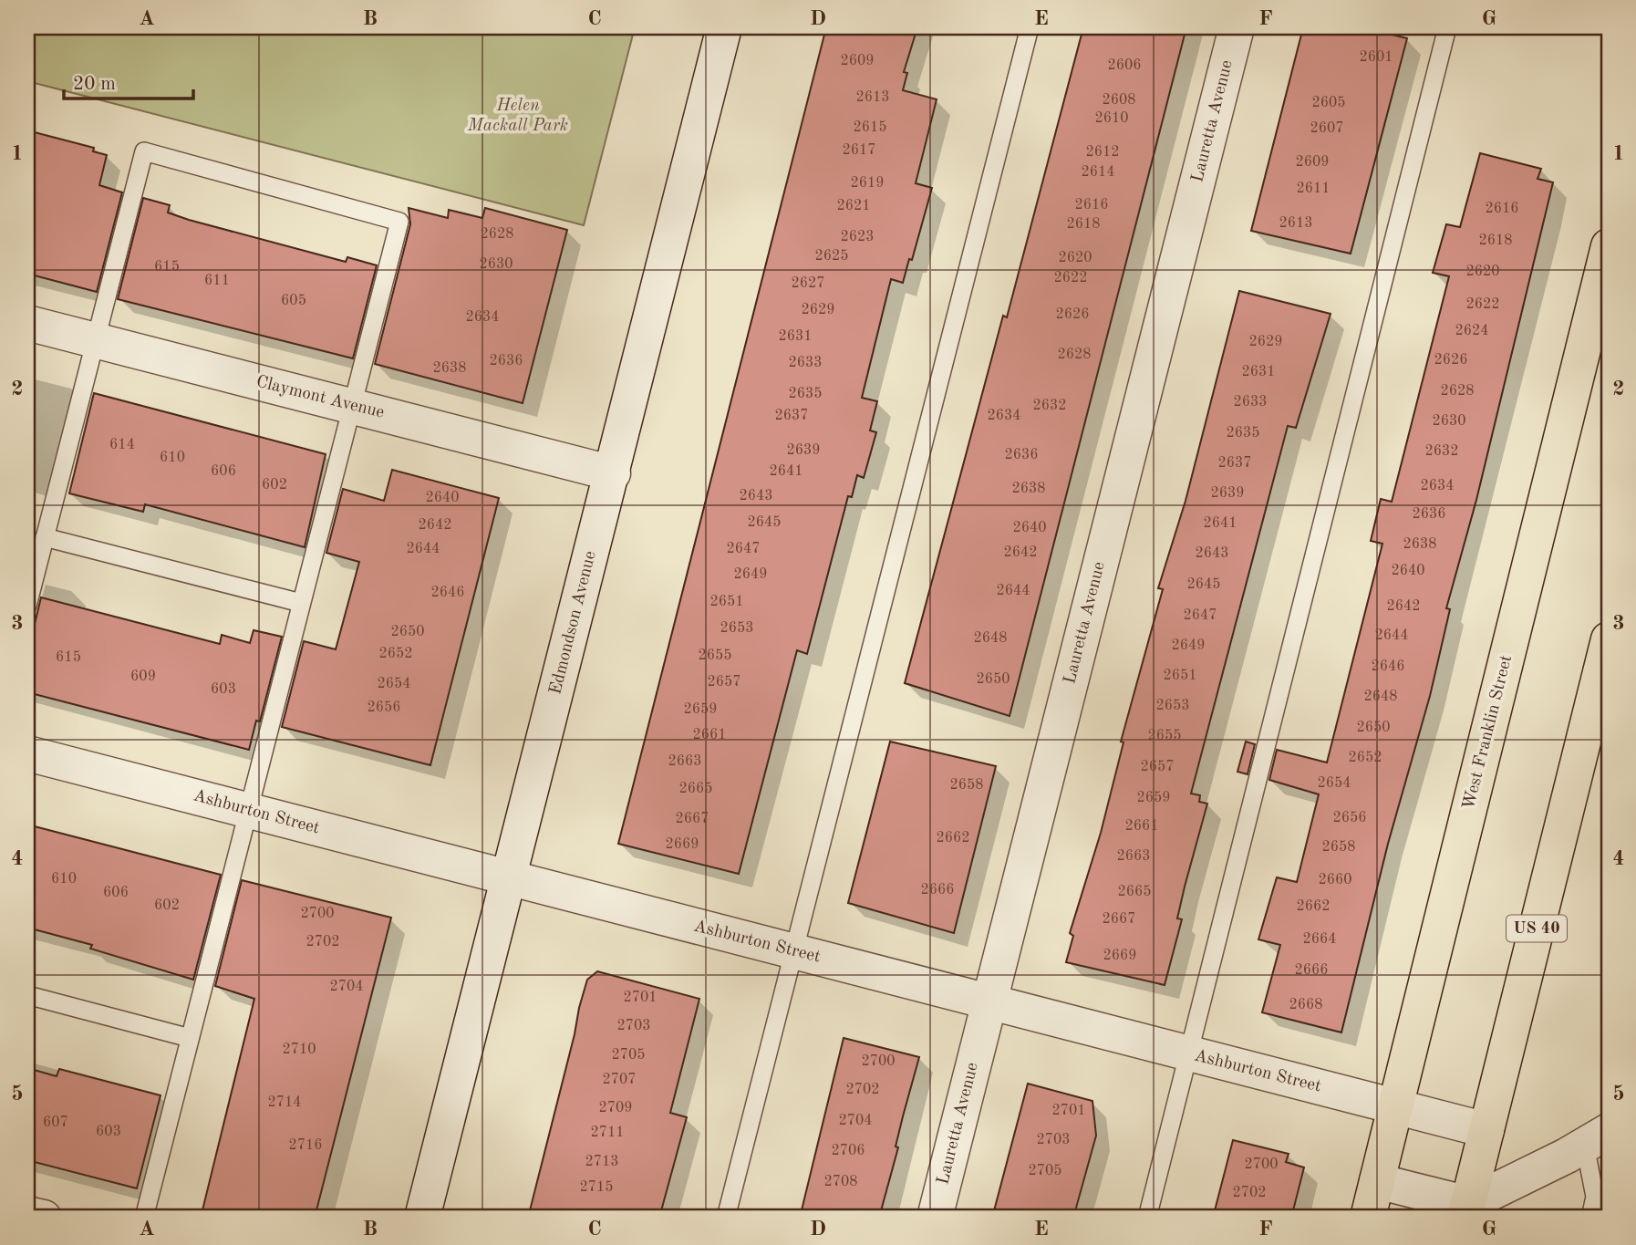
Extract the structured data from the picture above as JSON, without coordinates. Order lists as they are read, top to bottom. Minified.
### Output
{"streets":{"main road":["West Franklin Street","US 40"],"street":["Lauretta Avenue","Claymont Avenue","Edmondson Avenue","Ashburton Street"]},"crossings":[["Lauretta Avenue","Ashburton Street"],["Claymont Avenue","Edmondson Avenue"],["Edmondson Avenue","Ashburton Street"],["West Franklin Street","Ashburton Street"],["Ashburton Street","US 40"]],"parks":["Helen Mackall Park"],"house_numbers":["2601","2609","2606","2613","2608","2605","2610","2615","2607","2617","2612","2609","2614","2619","2611","2616","2621","2616","2613","2618","2628","2623","2618","2625","2620","2630","615","2620","2622","611","2627","605","2622","2629","2626","2634","2624","2631","2629","2628","2626","2636","2633","2638","2631","2628","2635","2633","2632","2637","2634","2630","2635","614","2639","2632","2636","610","2637","606","2641","602","2634","2638","2639","2643","2640","2636","2645","2641","2642","2640","2638","2644","2647","2642","2643","2640","2649","2645","2644","2646","2651","2642","2647","2653","2650","2644","2648","2649","2652","2655","615","2646","2651","609","2650","2657","2654","603","2648","2653","2656","2659","2650","2661","2655","2652","2663","2657","2654","2658","2665","2659","2656","2667","2661","2662","2669","2658","2663","610","2660","2666","2665","606","602","2662","2700","2667","2664","2702","2669","2666","2704","2701","2668","2703","2710","2705","2700","2707","2702","2714","2709","2701","2704","607","603","2711","2703","2716","2706","2713","2700","2705","2708","2715","2702"],"scale_bar":"20 m","grid":{"columns":["A","B","C","D","E","F","G"],"rows":["1","2","3","4","5"]}}
